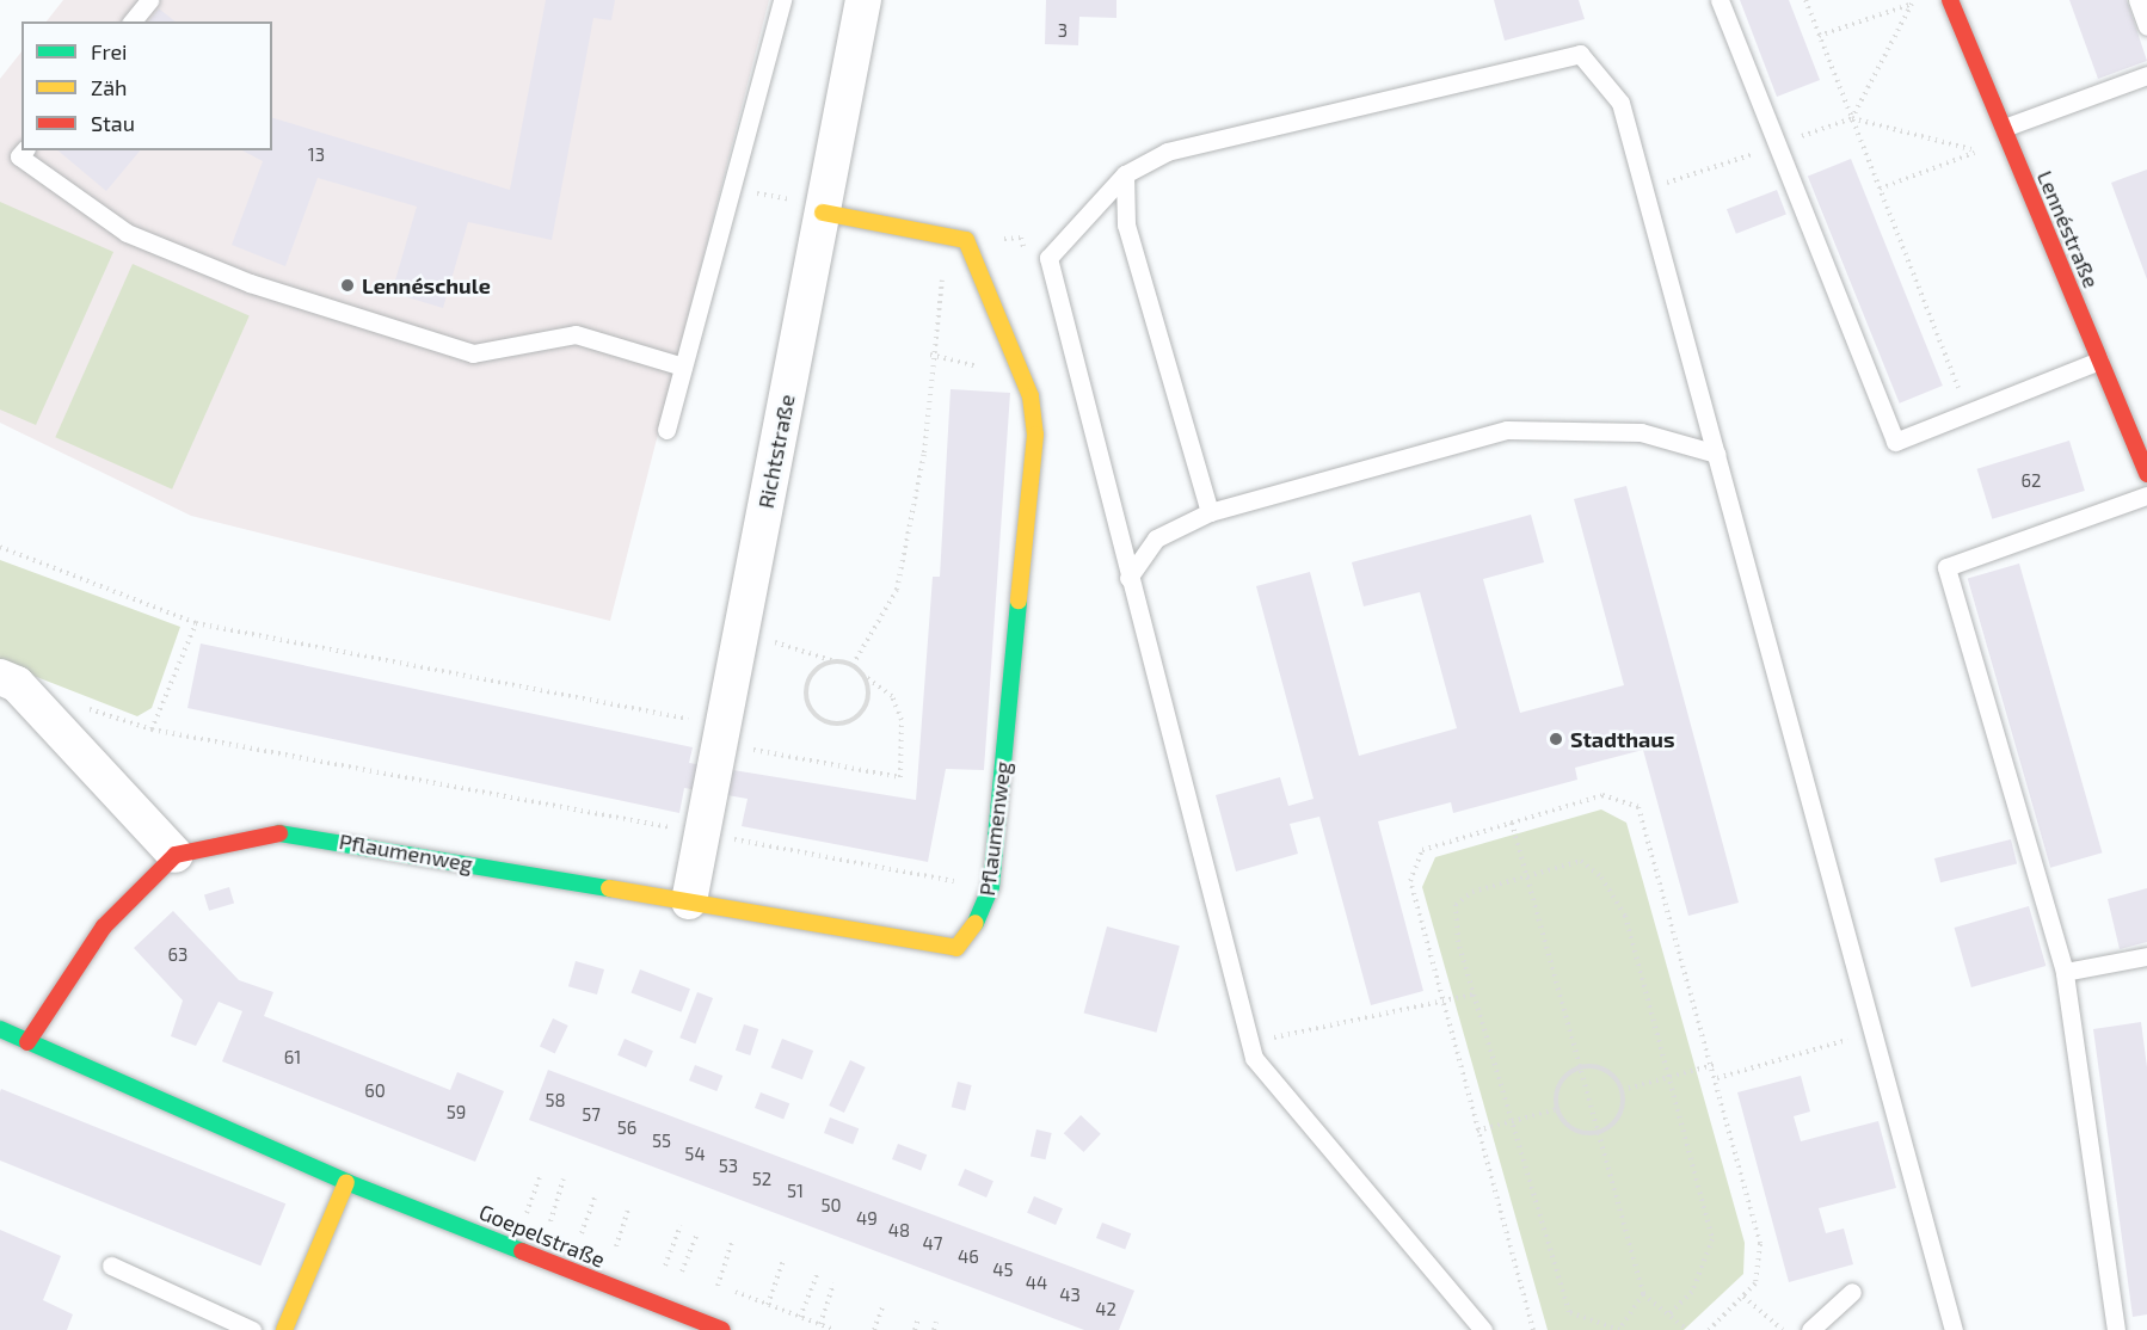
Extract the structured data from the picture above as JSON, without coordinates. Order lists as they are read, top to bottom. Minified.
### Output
{"streets":{"street":["Lennéstraße","Richtstraße","Pflaumenweg","Goepelstraße"]},"crossings":[["Richtstraße","Pflaumenweg"]],"places":["Lennéschule","Stadthaus"],"house_numbers":["3","13","62","63","61","60","58","59","57","56","55","54","53","52","51","50","49","48","47","46","45","44","43","42"],"legend":["Frei","Zäh","Stau"]}
